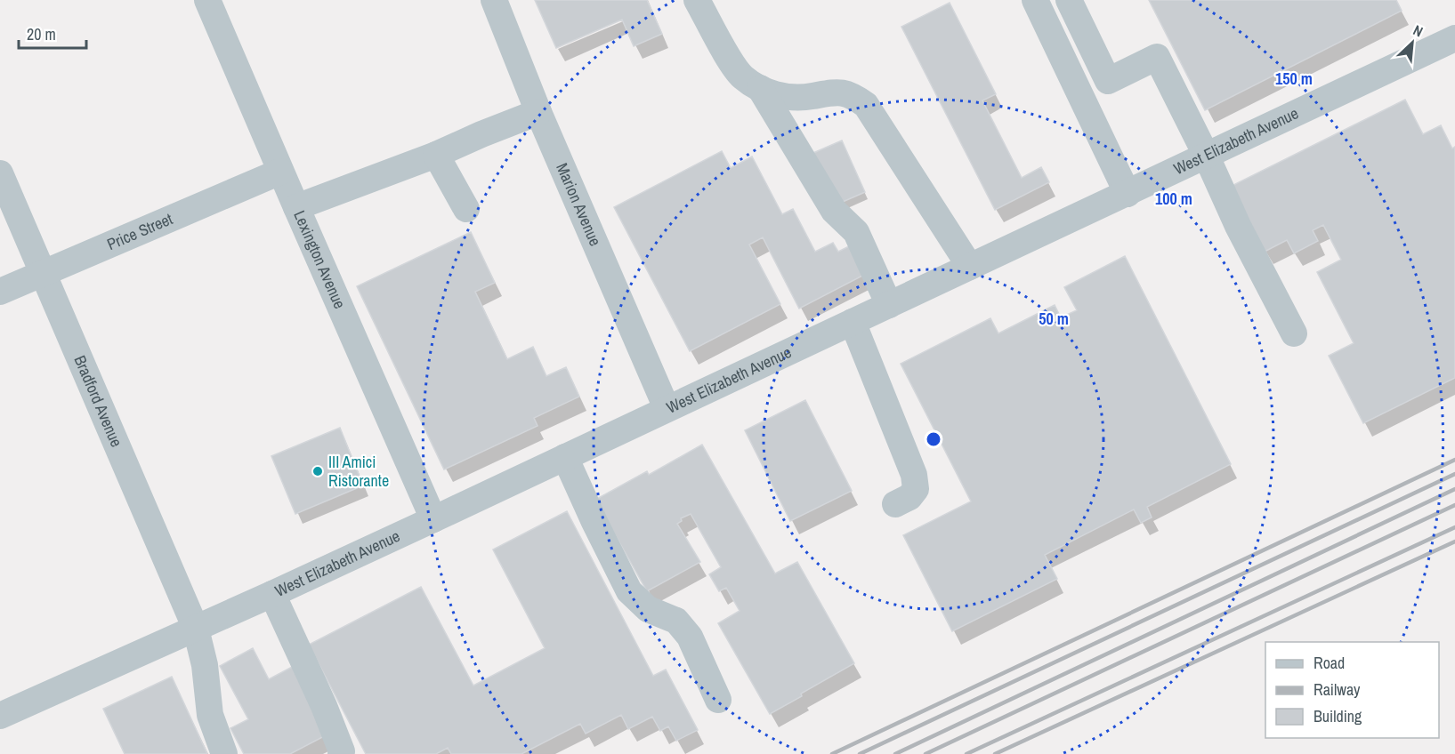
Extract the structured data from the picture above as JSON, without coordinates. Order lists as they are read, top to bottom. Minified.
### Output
{"streets":{"street":["West Elizabeth Avenue","Marion Avenue","Price Street","Lexington Avenue","Bradford Avenue"]},"crossings":[["West Elizabeth Avenue","Marion Avenue"],["West Elizabeth Avenue","Lexington Avenue"],["West Elizabeth Avenue","Bradford Avenue"],["Price Street","Lexington Avenue"],["Price Street","Bradford Avenue"]],"places":["III Amici Ristorante"],"legend":["Road","Railway","Building"],"scale_bar":"20 m","north":"top right","rings":["150 m","100 m","50 m"]}
